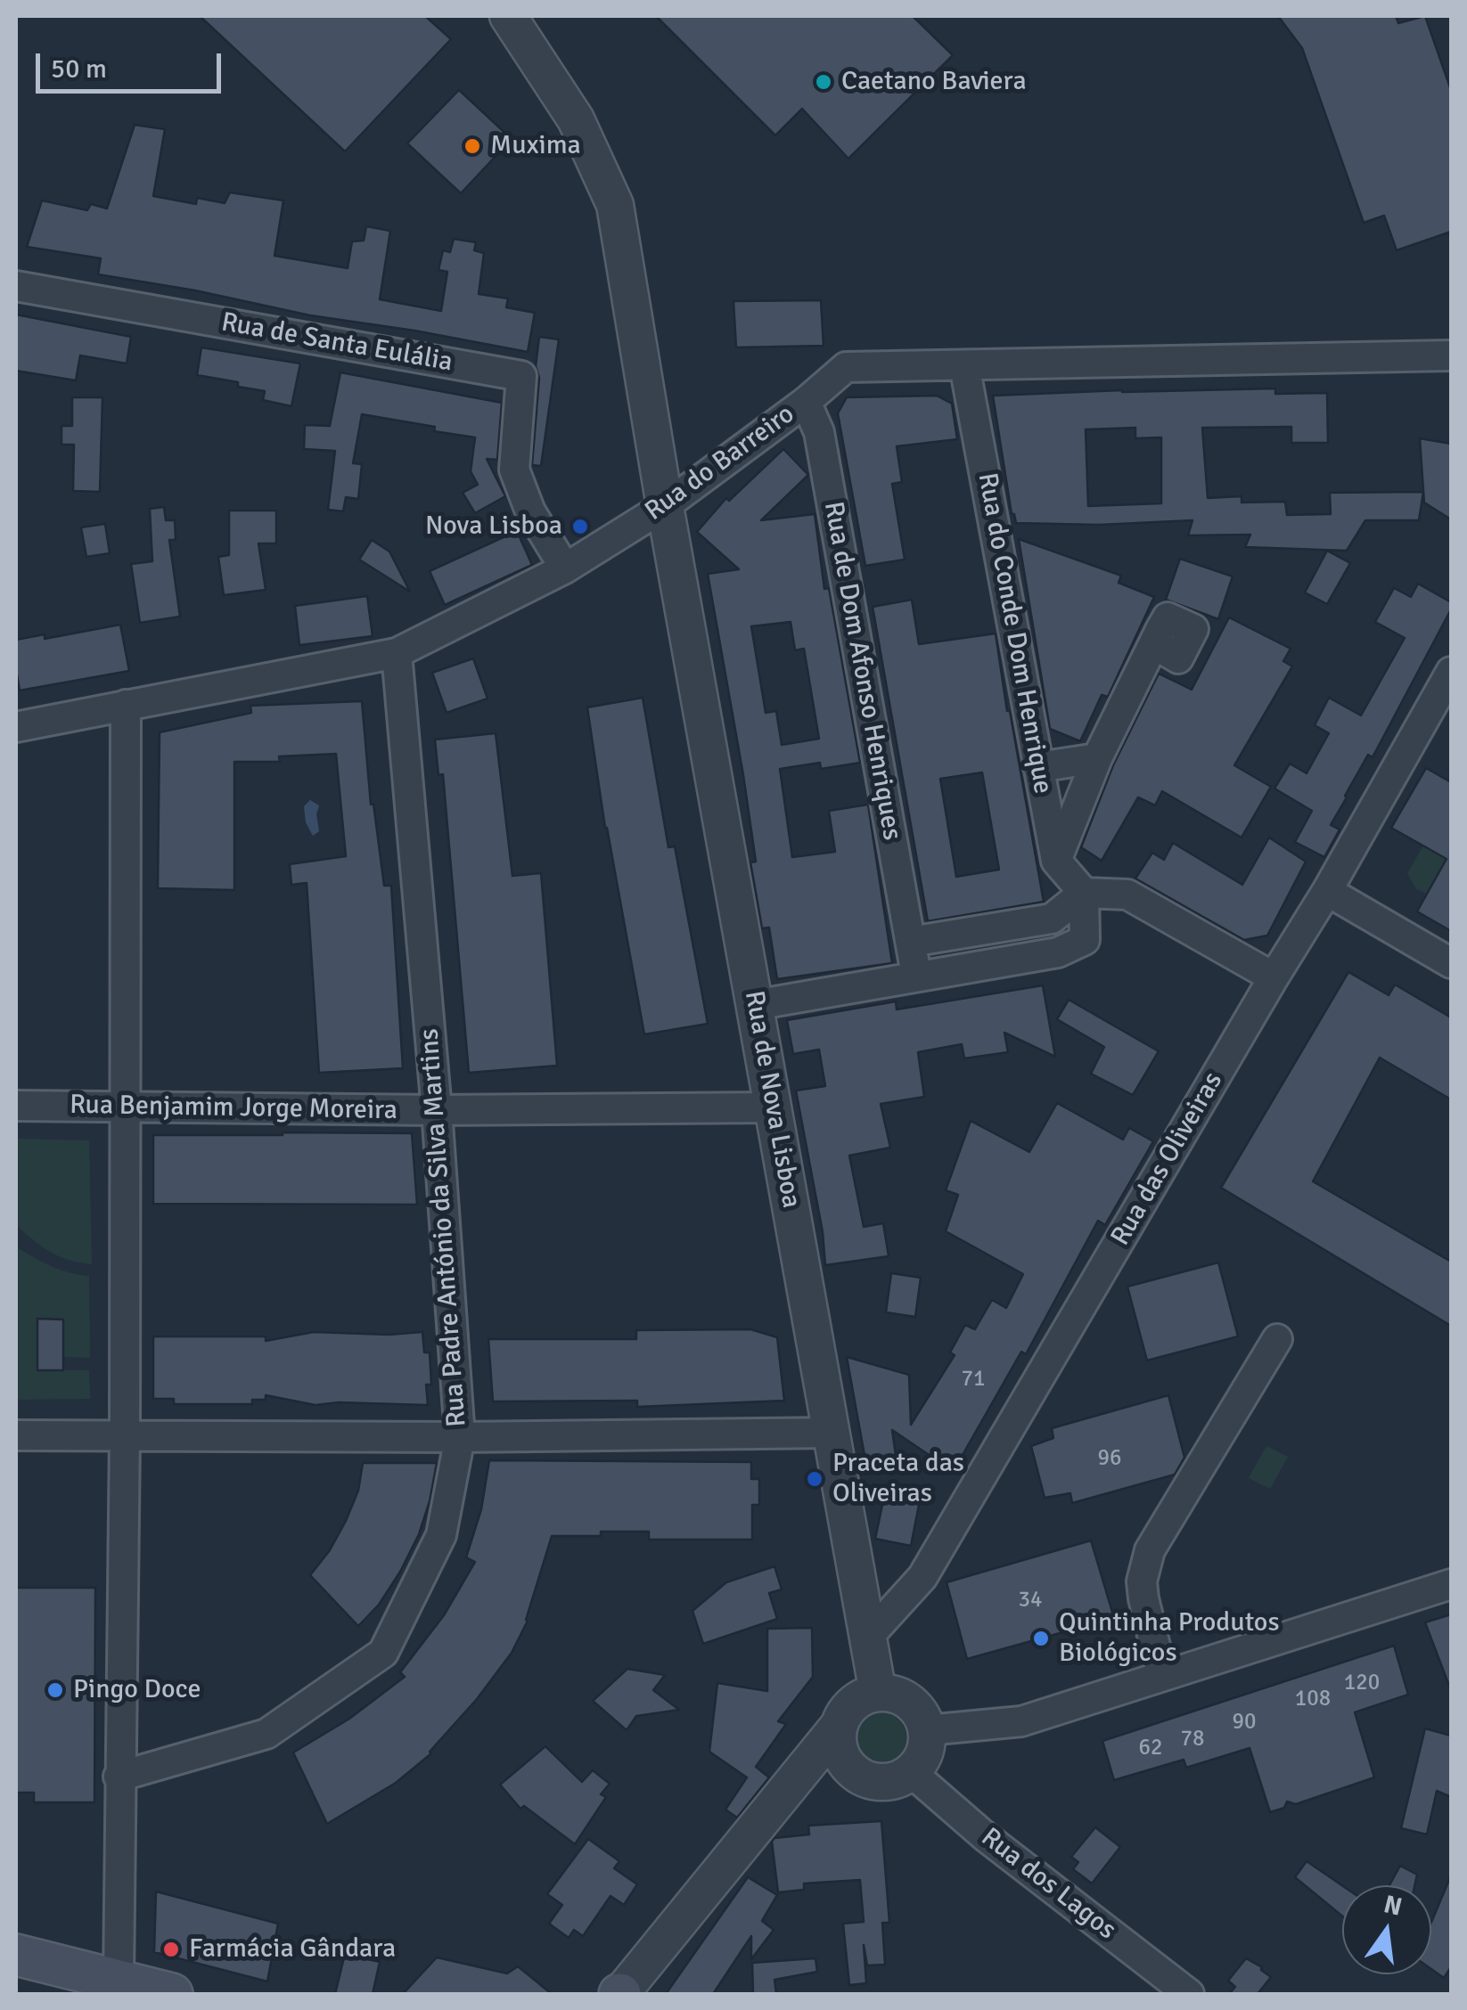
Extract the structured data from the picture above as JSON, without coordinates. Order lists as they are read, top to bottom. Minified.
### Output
{"streets":{"street":["Rua de Santa Eulália","Rua do Barreiro","Rua do Conde Dom Henrique","Rua de Dom Afonso Henriques","Rua de Nova Lisboa","Rua Benjamim Jorge Moreira","Rua das Oliveiras","Rua Padre António da Silva Martins","Rua dos Lagos"]},"crossings":[["Rua de Santa Eulália","Rua do Barreiro"],["Rua do Barreiro","Rua do Conde Dom Henrique"],["Rua do Barreiro","Rua de Dom Afonso Henriques"],["Rua do Barreiro","Rua de Nova Lisboa"],["Rua do Barreiro","Rua Padre António da Silva Martins"],["Rua de Nova Lisboa","Rua Benjamim Jorge Moreira"],["Rua de Nova Lisboa","Rua das Oliveiras"],["Rua de Nova Lisboa","Rua dos Lagos"],["Rua Benjamim Jorge Moreira","Rua Padre António da Silva Martins"]],"places":["Caetano Baviera","Muxima","Nova Lisboa","Praceta das Oliveiras","Quintinha Produtos Biológicos","Pingo Doce","Farmácia Gândara"],"house_numbers":["71","96","34","120","108","90","78","62"],"scale_bar":"50 m","north":"top"}
